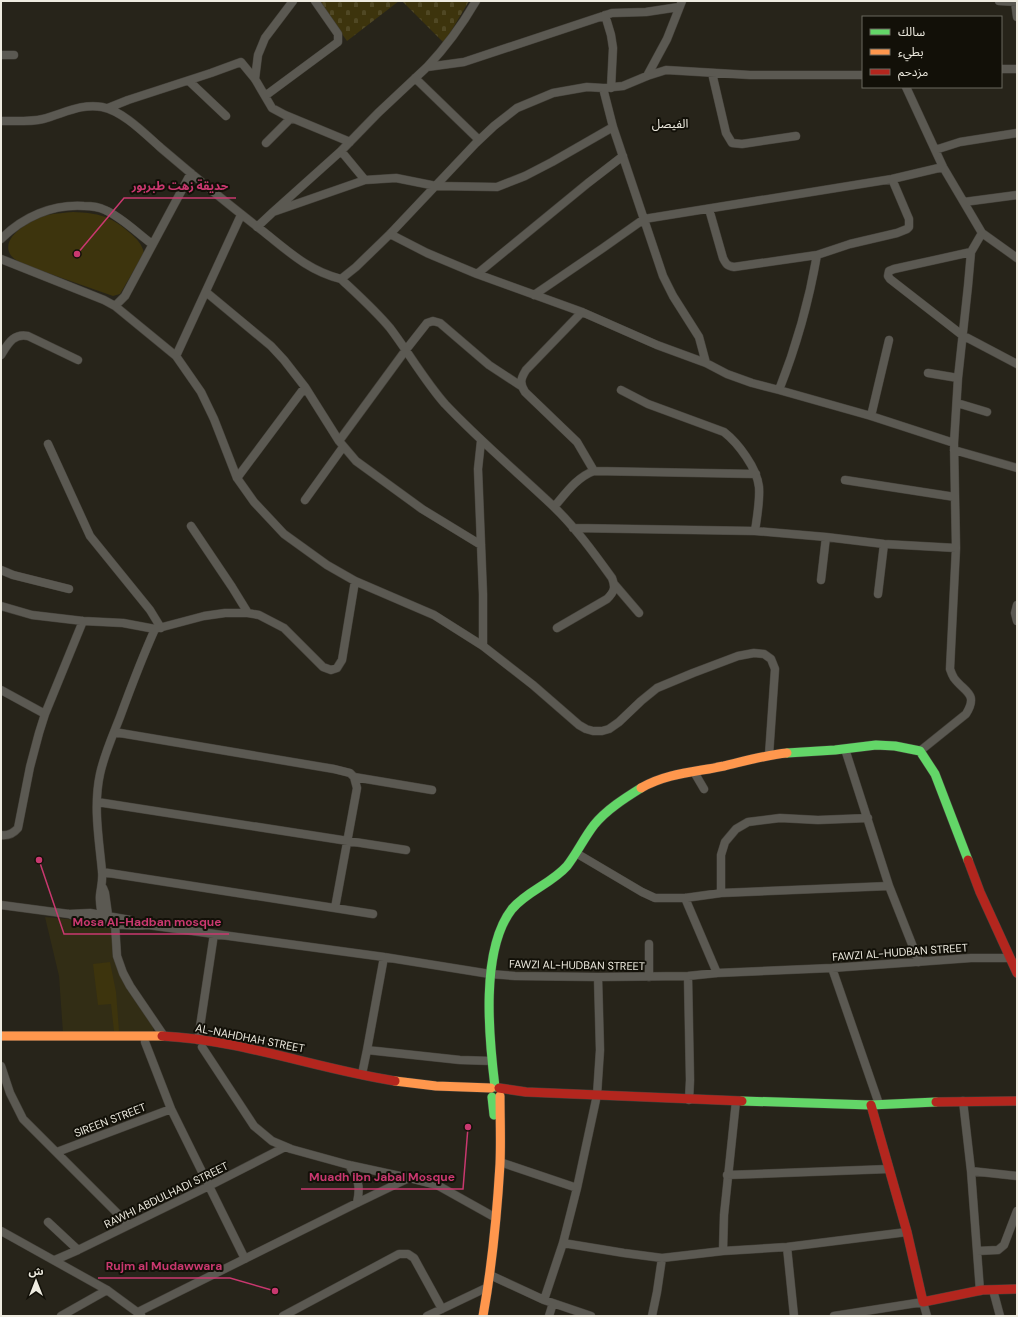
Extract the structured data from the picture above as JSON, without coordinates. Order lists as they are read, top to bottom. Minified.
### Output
{"streets":{"street":["FAWZI AL-HUDBAN STREET","AL-NAHDHAH STREET","SIREEN STREET","RAWHI ABDULHADI STREET"]},"districts":["الفيصل"],"places":["حديقة زهت طبربور","Mosa Al-Hadban mosque","Muadh ibn Jabal Mosque","Rujm al Mudawwara"],"legend":["سالك","بطيء","مزدحم"],"north":"top"}
